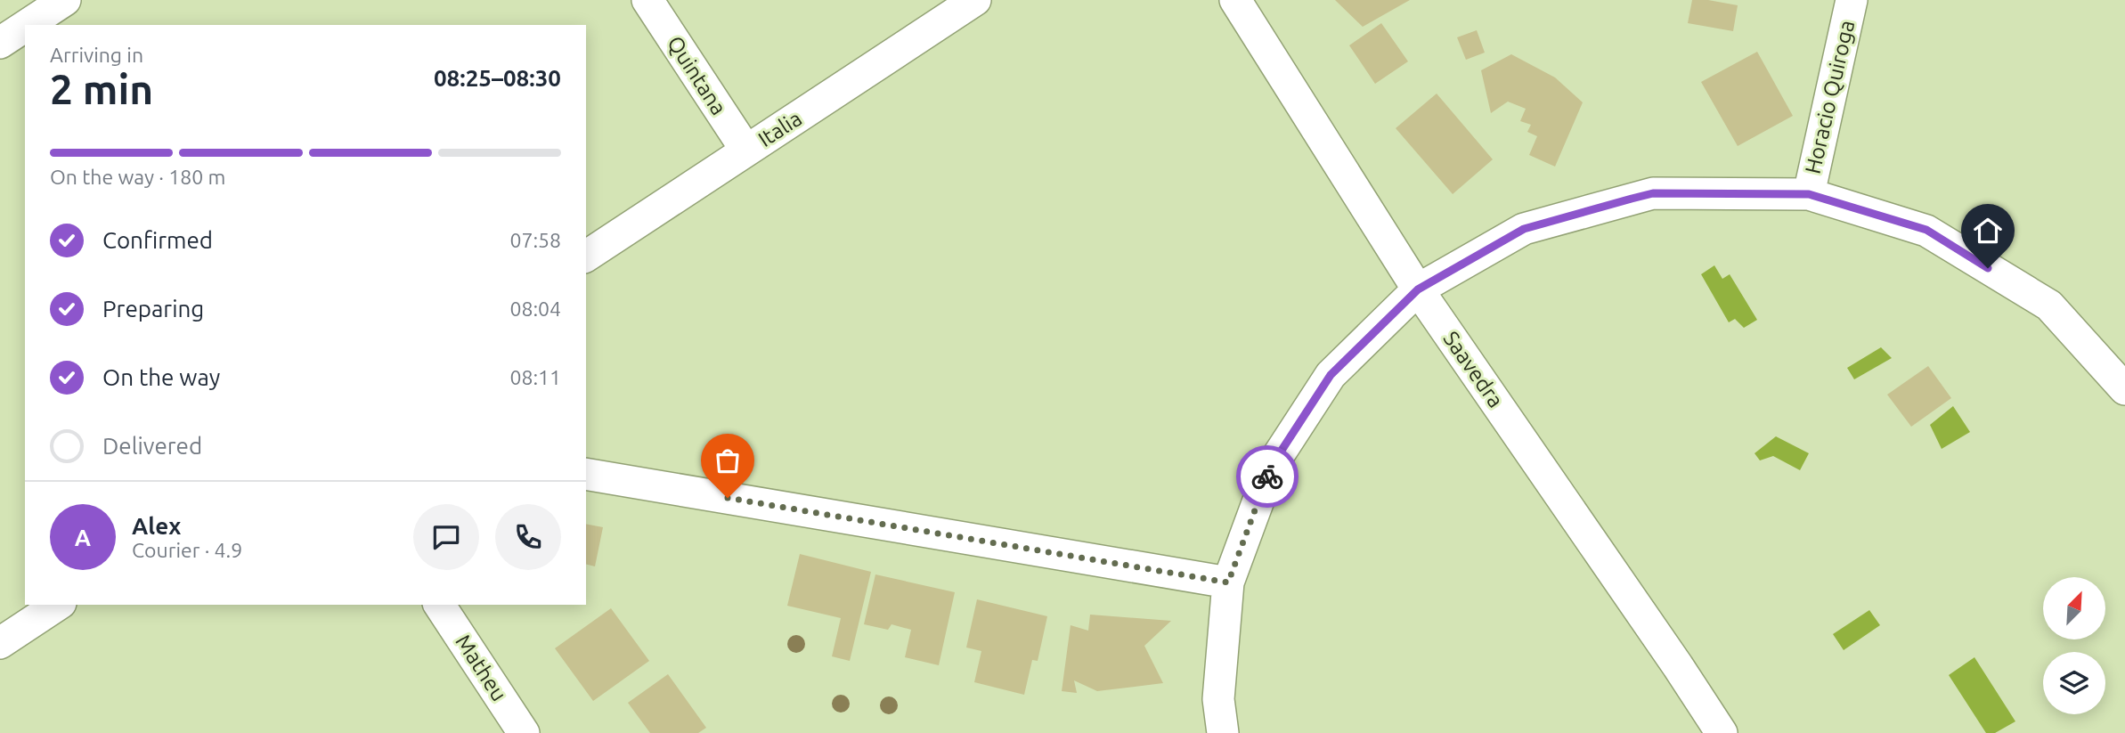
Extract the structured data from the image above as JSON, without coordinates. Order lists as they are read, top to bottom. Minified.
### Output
{"streets":{"street":["Quintana","Horacio Quiroga","Italia","Saavedra","Matheu"]},"crossings":[["Quintana","Italia"]],"north":"top right","page":{"heading":["2 min","Arriving in","08:25–08:30"],"panel":["Alex","Courier · 4.9"],"bar":"On the way · 180 m","list":[["Confirmed","07:58"],["Preparing","08:04"],["On the way","08:11"],"Delivered"],"round":"A"}}
